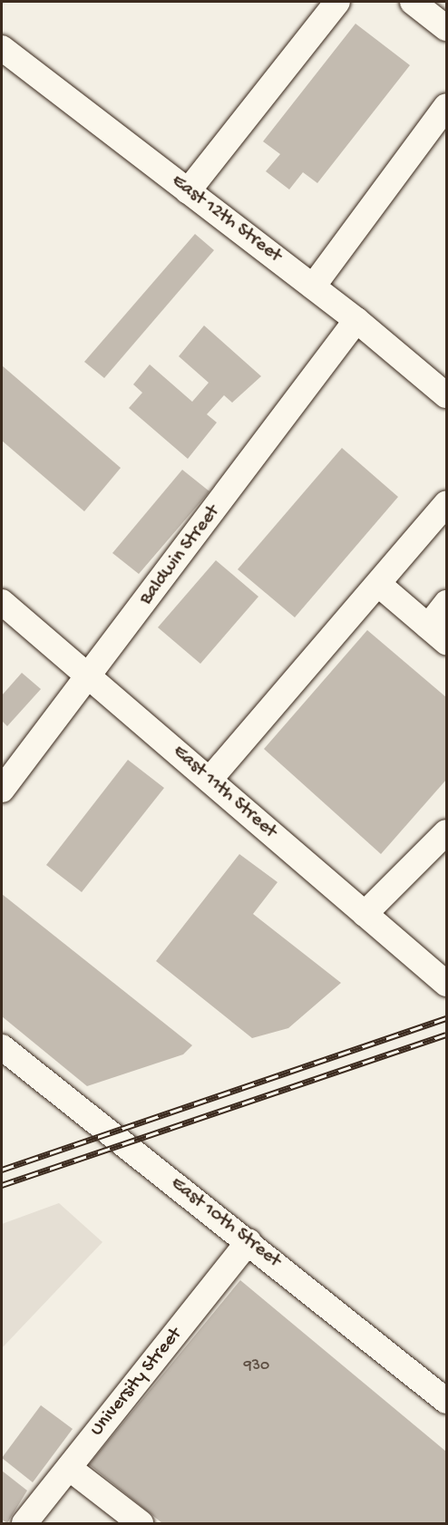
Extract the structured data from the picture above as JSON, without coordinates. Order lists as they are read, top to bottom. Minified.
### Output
{"streets":{"street":["East 12th Street","Baldwin Street","East 11th Street","East 10th Street","University Street"]},"crossings":[["East 12th Street","Baldwin Street"],["Baldwin Street","East 11th Street"],["East 10th Street","University Street"]],"house_numbers":["930"]}
